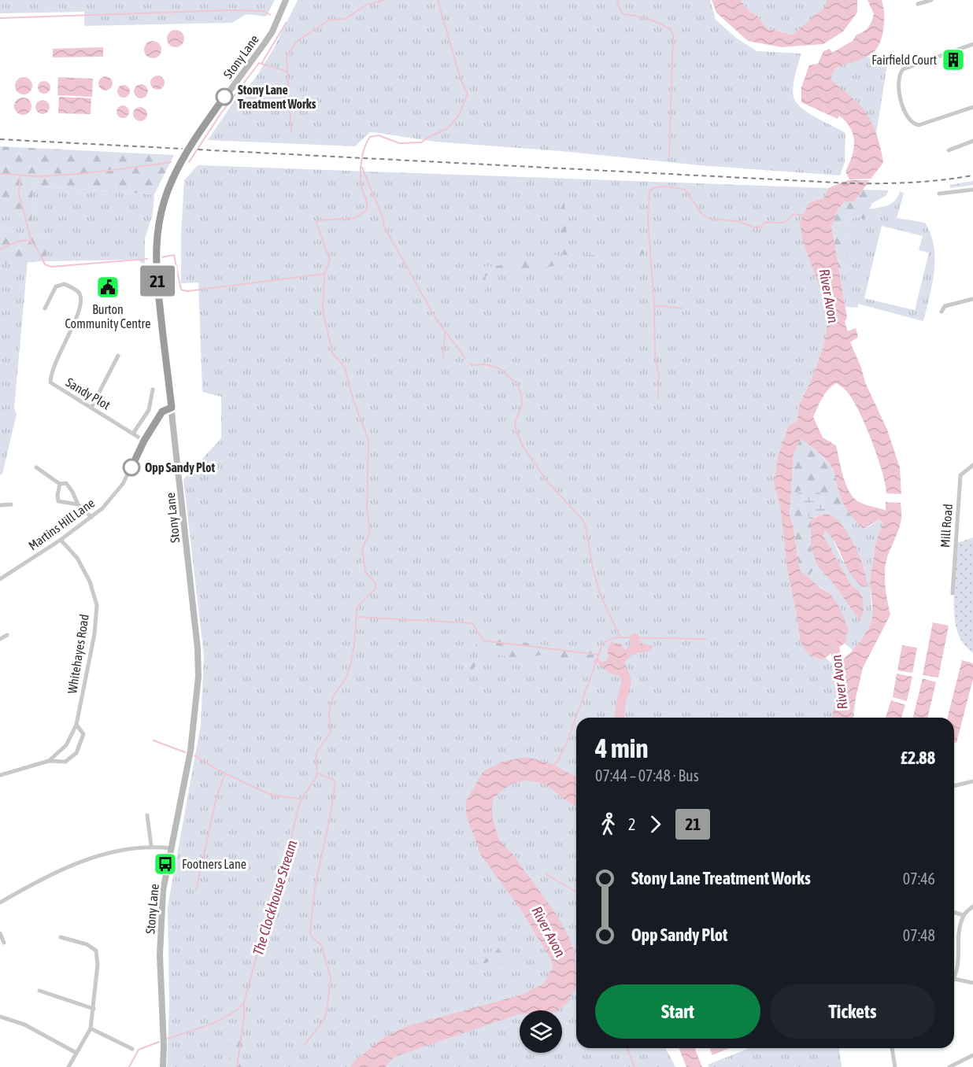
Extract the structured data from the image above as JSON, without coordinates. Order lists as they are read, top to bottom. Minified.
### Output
{"streets":{"main road":["Stony Lane"],"street":["Sandy Plot","Martins Hill Lane","Mill Road","Whitehayes Road"]},"crossings":[["Stony Lane","Martins Hill Lane"],["Sandy Plot","Martins Hill Lane"],["Martins Hill Lane","Whitehayes Road"]],"water":["River Avon","The Clockhouse Stream"],"places":{"building":["Fairfield Court"],"other":["Stony Lane Treatment Works","Opp Sandy Plot"],"public building":["Burton Community Centre"],"bus stop":["Footners Lane"]},"lines":["bus line 21"],"page":{"on_map":"21","heading":["4 min","07:44 – 07:48 · Bus","£2.88"],"legs":["2","21"],"list":[{"name":"Stony Lane Treatment Works","value":"07:46"},{"name":"Opp Sandy Plot","value":"07:48"}],"buttons":["Start","Tickets"]}}
